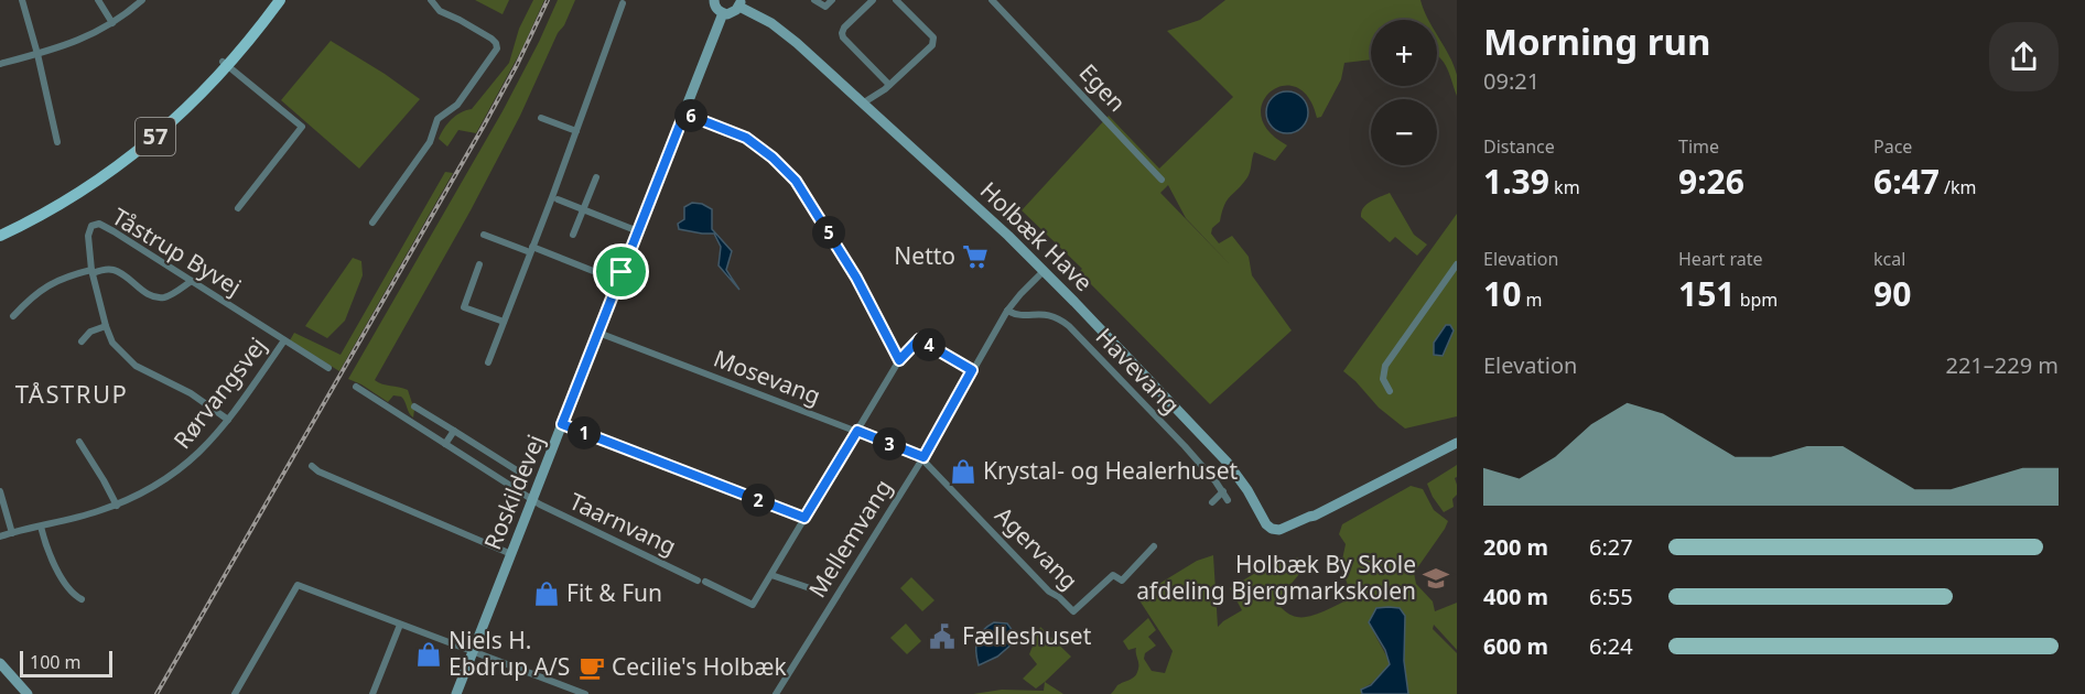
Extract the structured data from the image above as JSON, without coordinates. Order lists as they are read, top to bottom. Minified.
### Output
{"streets":{"main road":["57"],"street":["Egen","Holbæk Have","Tåstrup Byvej","Havevang","Mosevang","Rørvangsvej","Roskildevej","Taarnvang","Mellemvang","Agervang"]},"crossings":[["Holbæk Have","Mellemvang"],["Tåstrup Byvej","Rørvangsvej"],["Havevang","Mellemvang"],["Mosevang","Roskildevej"],["Mosevang","Mellemvang"],["Mosevang","Agervang"],["Roskildevej","Taarnvang"],["Mellemvang","Agervang"]],"districts":["TÅSTRUP"],"places":{"supermarket":["Netto"],"shop":["Krystal- og Healerhuset","Fit & Fun","Niels H. Ebdrup A/S"],"school or university":["Holbæk By Skole afdeling Bjergmarkskolen"],"public building":["Fælleshuset"],"cafe":["Cecilie's Holbæk"]},"scale_bar":"100 m","page":{"heading":["Morning run","09:21"],"map_buttons":["+","−"],"pins":["6","5","4","1","3","2"],"stats":[["Distance","1.39 km"],["Time","9:26"],["Pace","6:47 /km"],["Elevation","10 m"],["Heart rate","151 bpm"],["kcal","90"]],"chart":["Elevation","221–229 m"],"list":[{"name":"200 m","note":"6:27"},{"name":"400 m","note":"6:55"},{"name":"600 m","note":"6:24"}],"scale":"100 m"}}
